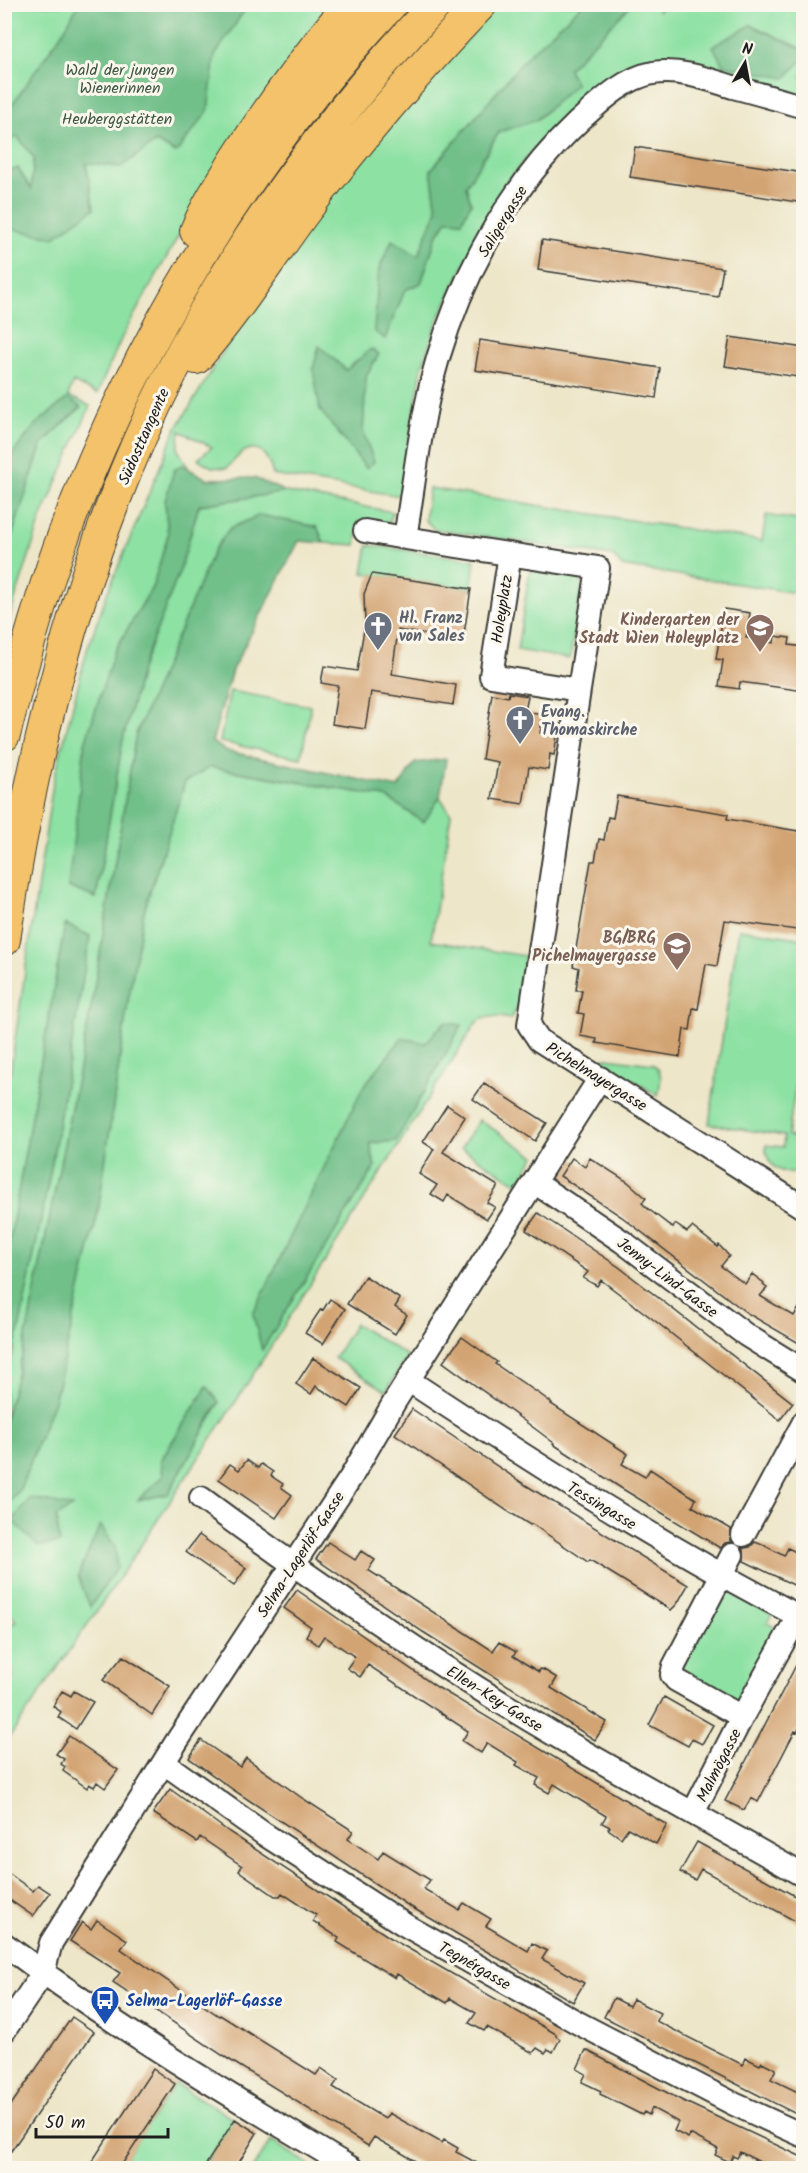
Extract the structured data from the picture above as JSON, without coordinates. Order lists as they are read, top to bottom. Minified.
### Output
{"streets":{"highway":["Südosttangente"],"street":["Saligergasse","Holeyplatz","Pichelmayergasse","Jenny-Lind-Gasse","Tessingasse","Selma-Lagerlöf-Gasse","Ellen-Key-Gasse","Malmögasse","Tegnérgasse"]},"crossings":[["Holeyplatz","Pichelmayergasse"],["Pichelmayergasse","Selma-Lagerlöf-Gasse"],["Jenny-Lind-Gasse","Selma-Lagerlöf-Gasse"],["Tessingasse","Selma-Lagerlöf-Gasse"],["Tessingasse","Malmögasse"],["Selma-Lagerlöf-Gasse","Ellen-Key-Gasse"],["Selma-Lagerlöf-Gasse","Tegnérgasse"],["Ellen-Key-Gasse","Malmögasse"]],"parks":["Wald der jungen Wienerinnen","Heuberggstätten"],"places":{"church":["Hl. Franz von Sales","Evang. Thomaskirche"],"school or university":["Kindergarten der Stadt Wien Holeyplatz","BG/BRG Pichelmayergasse"],"bus stop":["Selma-Lagerlöf-Gasse"]},"scale_bar":"50 m","north":"top"}
